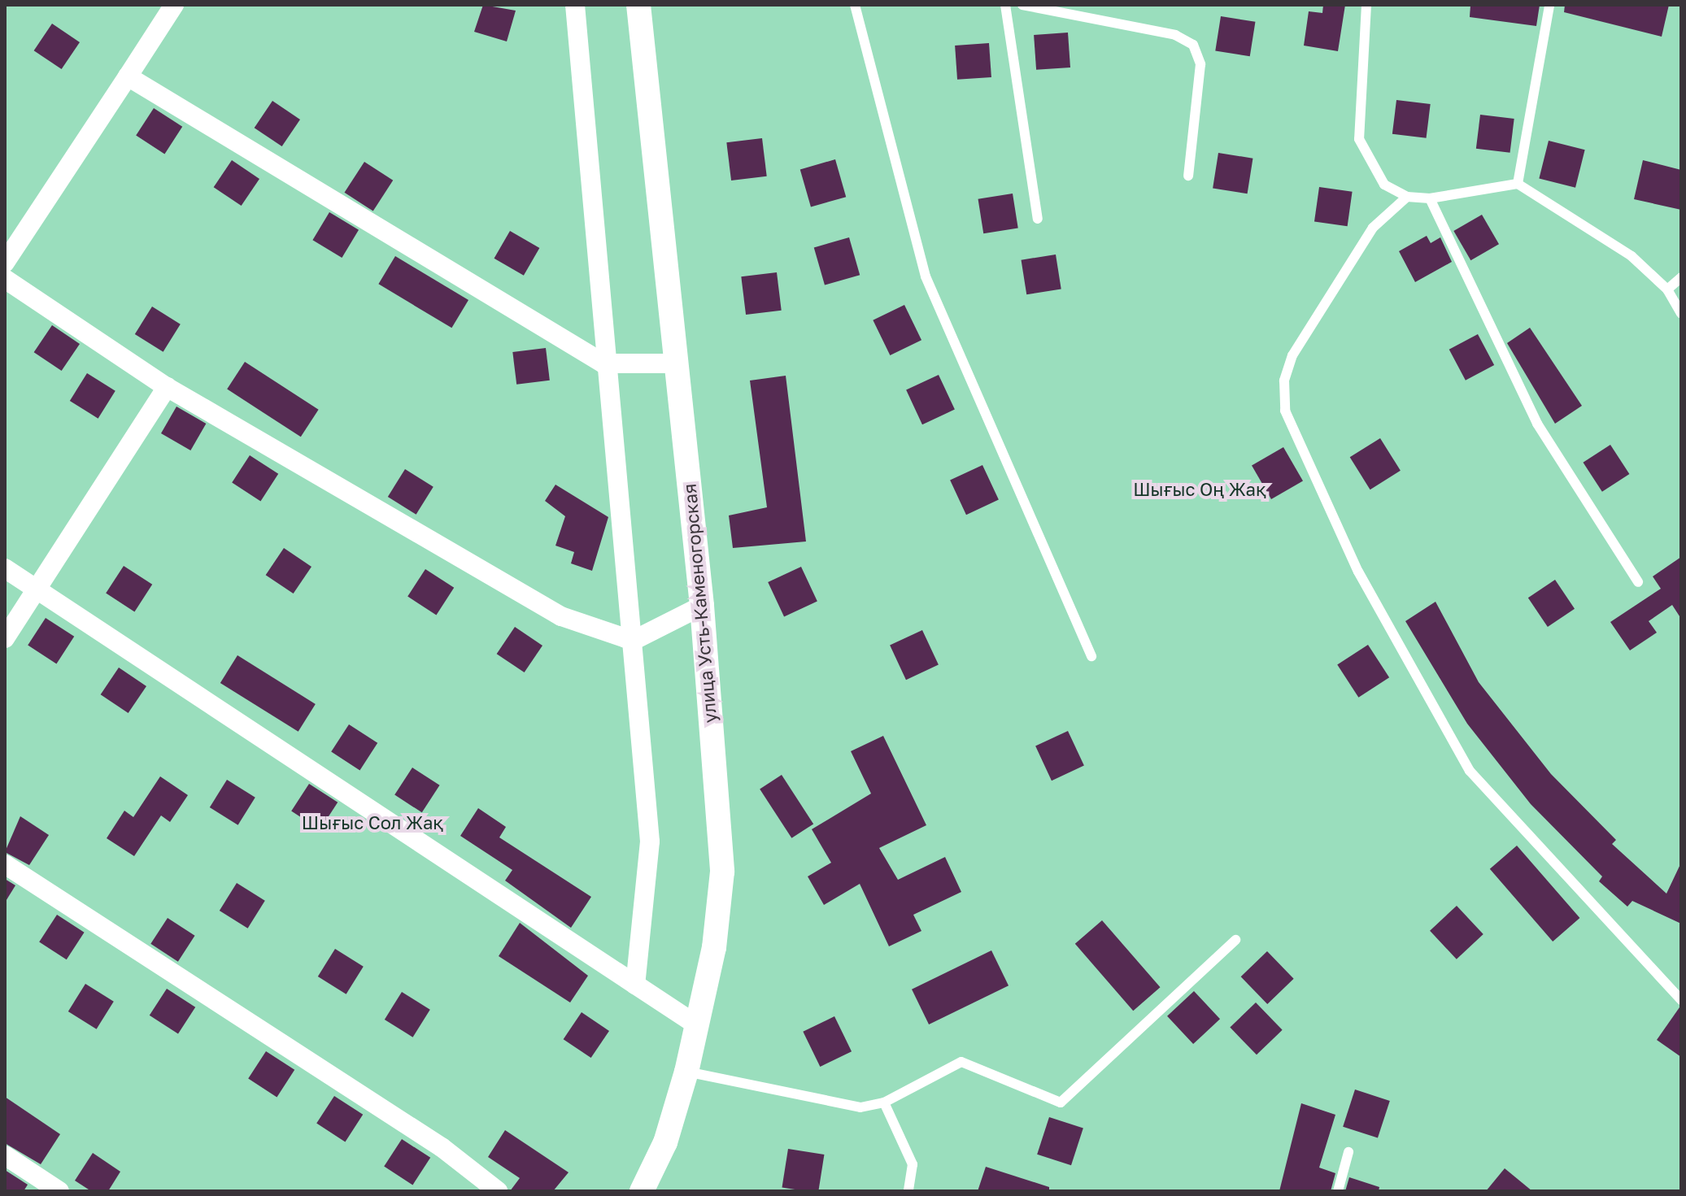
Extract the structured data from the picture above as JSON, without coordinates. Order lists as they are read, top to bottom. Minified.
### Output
{"streets":{"street":["улица Усть-Каменогорская"]},"parks":["Шығыс Оң Жақ","Шығыс Сол Жақ"]}
